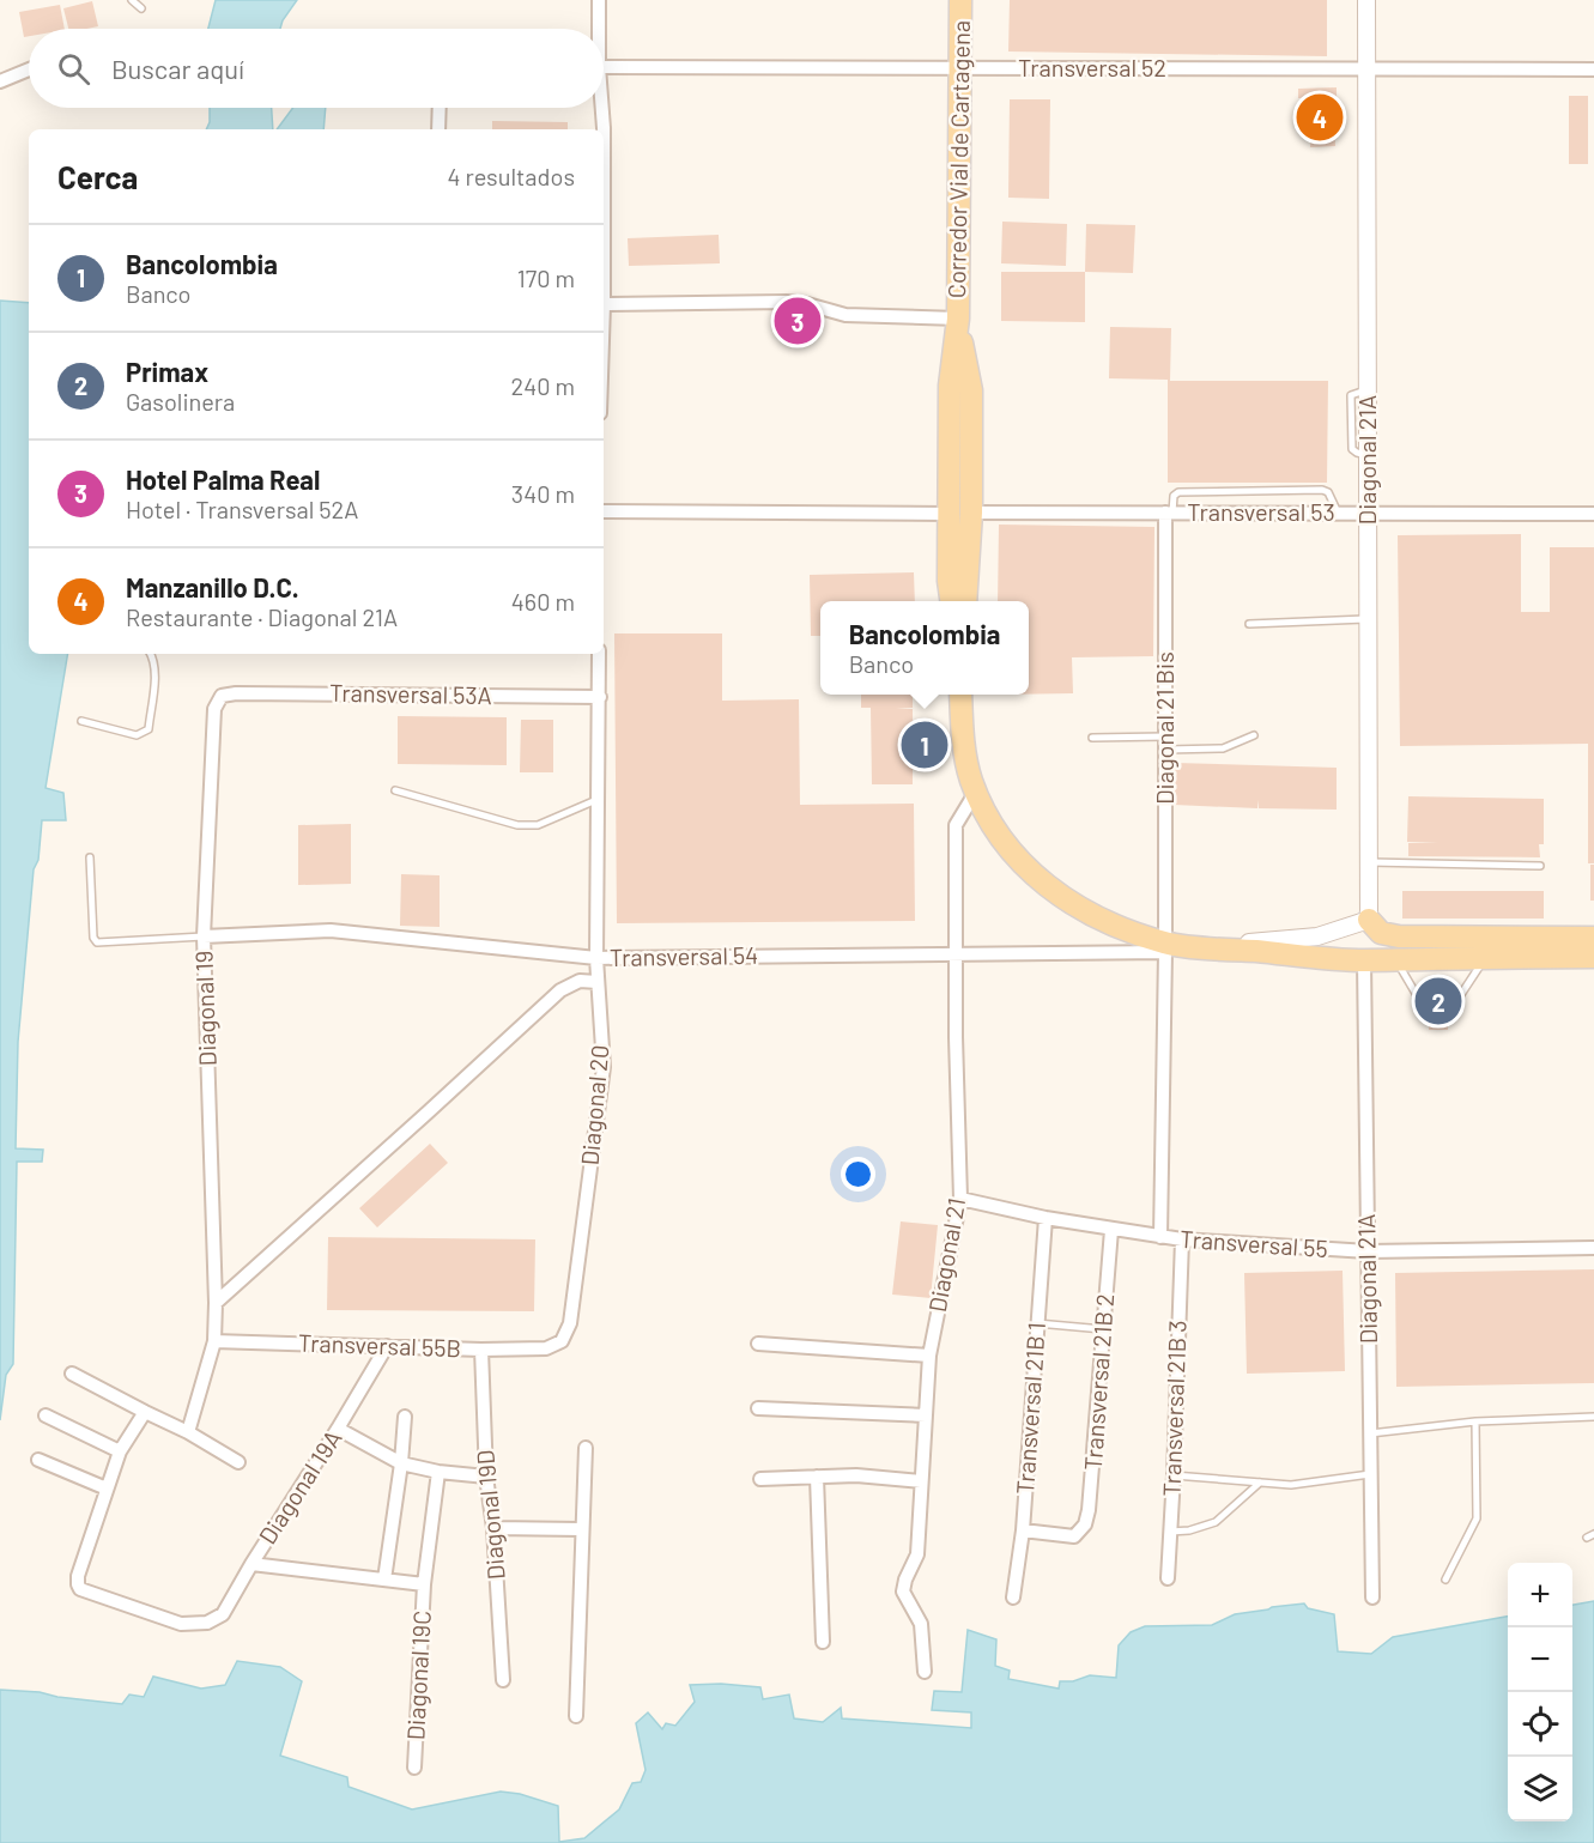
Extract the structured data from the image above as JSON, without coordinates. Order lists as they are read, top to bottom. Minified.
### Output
{"streets":{"main road":["Corredor Vial de Cartagena"],"street":["Transversal 52","Diagonal 21A","Transversal 53","Transversal 53A","Diagonal 21 Bis","Transversal 54","Diagonal 19","Diagonal 20","Transversal 55","Diagonal 21","Transversal 55B","Transversal 21B 2","Transversal 21B 1","Transversal 21B 3","Diagonal 19A","Diagonal 19D","Diagonal 19C"]},"crossings":[["Transversal 52","Corredor Vial de Cartagena"],["Transversal 52","Diagonal 21A"],["Corredor Vial de Cartagena","Transversal 53"],["Diagonal 21A","Transversal 53"],["Diagonal 21A","Transversal 55"],["Transversal 53","Diagonal 21 Bis"],["Transversal 53A","Diagonal 19"],["Transversal 53A","Diagonal 20"],["Diagonal 21 Bis","Transversal 54"],["Transversal 54","Diagonal 19"],["Transversal 54","Diagonal 20"],["Transversal 54","Diagonal 21"],["Diagonal 19","Transversal 55B"],["Diagonal 20","Transversal 55B"],["Transversal 55","Diagonal 21"],["Transversal 55","Transversal 21B 2"],["Transversal 55","Transversal 21B 1"],["Transversal 55","Transversal 21B 3"],["Transversal 55B","Diagonal 19A"],["Transversal 55B","Diagonal 19D"],["Transversal 21B 2","Transversal 21B 1"]],"page":{"search":"Buscar aquí","pins":["4","3","1","2"],"heading":["Cerca","4 resultados"],"list":[{"mark":"1","name":"Bancolombia","note":"Banco","value":"170 m"},{"mark":"2","name":"Primax","note":"Gasolinera","value":"240 m"},{"mark":"3","name":"Hotel Palma Real","note":"Hotel · Transversal 52A","value":"340 m"},{"mark":"4","name":"Manzanillo D.C.","note":"Restaurante · Diagonal 21A","value":"460 m"}],"popup":["Bancolombia","Banco"],"map_buttons":["+","−"]}}
